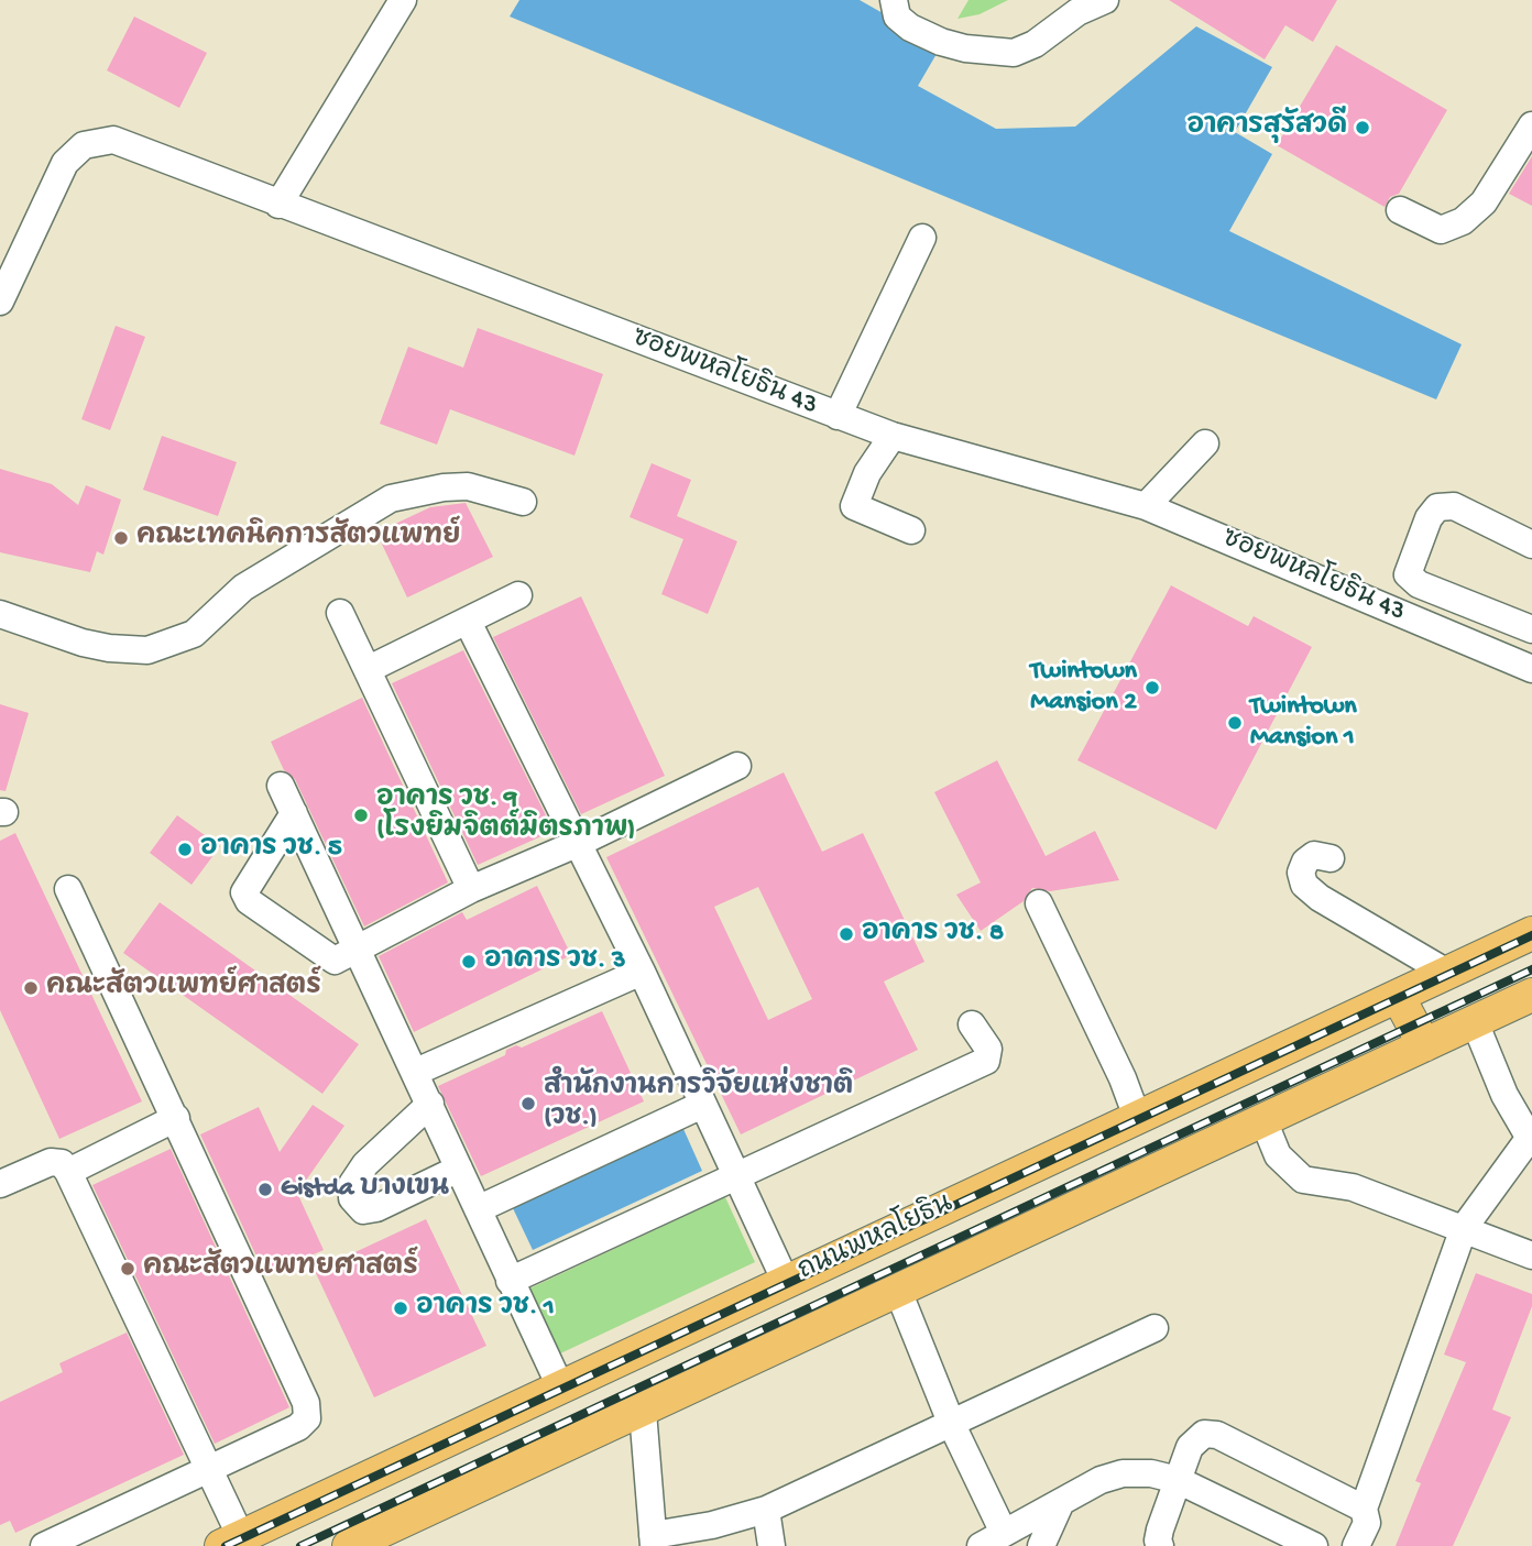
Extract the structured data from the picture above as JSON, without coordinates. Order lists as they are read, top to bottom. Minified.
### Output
{"streets":{"main road":["ถนนพหลโยธิน"],"street":["ซอยพหลโยธิน 43"]},"places":["อาคารสุรัสวดี","คณะเทคนิคการสัตวแพทย์","Twintown Mansion 2","Twintown Mansion 1","อาคาร วช. 9 (โรงยิมจิตต์มิตรภาพ)","อาคาร วช. 5","อาคาร วช. 8","อาคาร วช. 3","คณะสัตวแพทย์ศาสตร์","สำนักงานการวิจัยแห่งชาติ (วช.)","Gistda บางเขน","คณะสัตวแพทยศาสตร์","อาคาร วช. 1"]}
